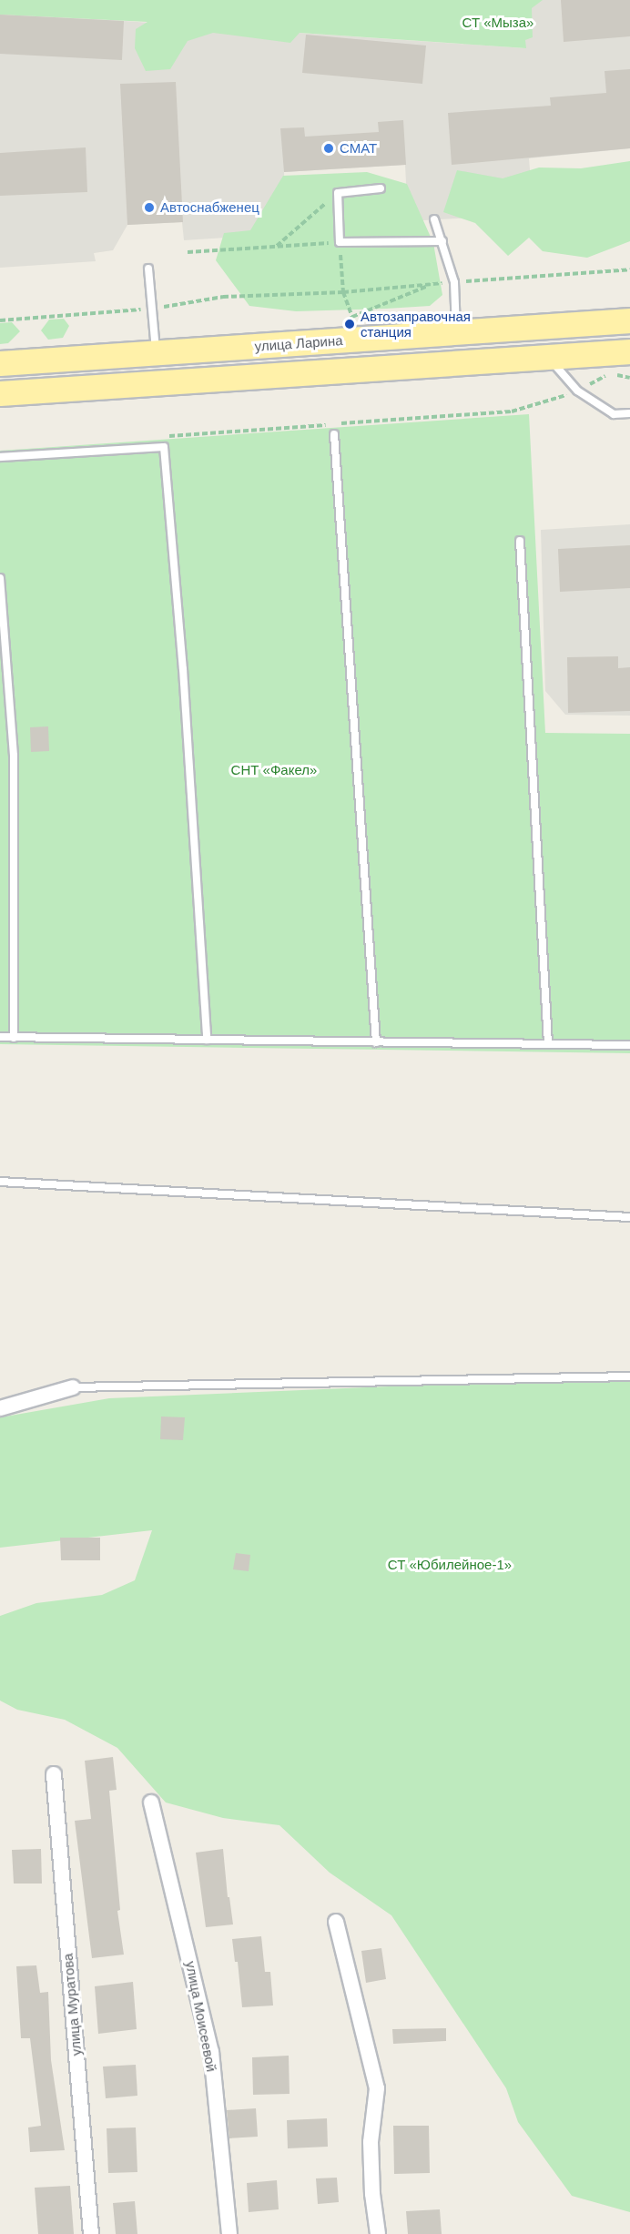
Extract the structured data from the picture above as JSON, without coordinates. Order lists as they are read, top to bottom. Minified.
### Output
{"streets":{"main road":["улица Ларина"],"street":["улица Муратова","улица Моисеевой"]},"parks":["СТ «Мыза»","СНТ «Факел»","СТ «Юбилейное-1»"],"places":["СМАТ","Автоснабженец","Автозаправочная станция"]}
